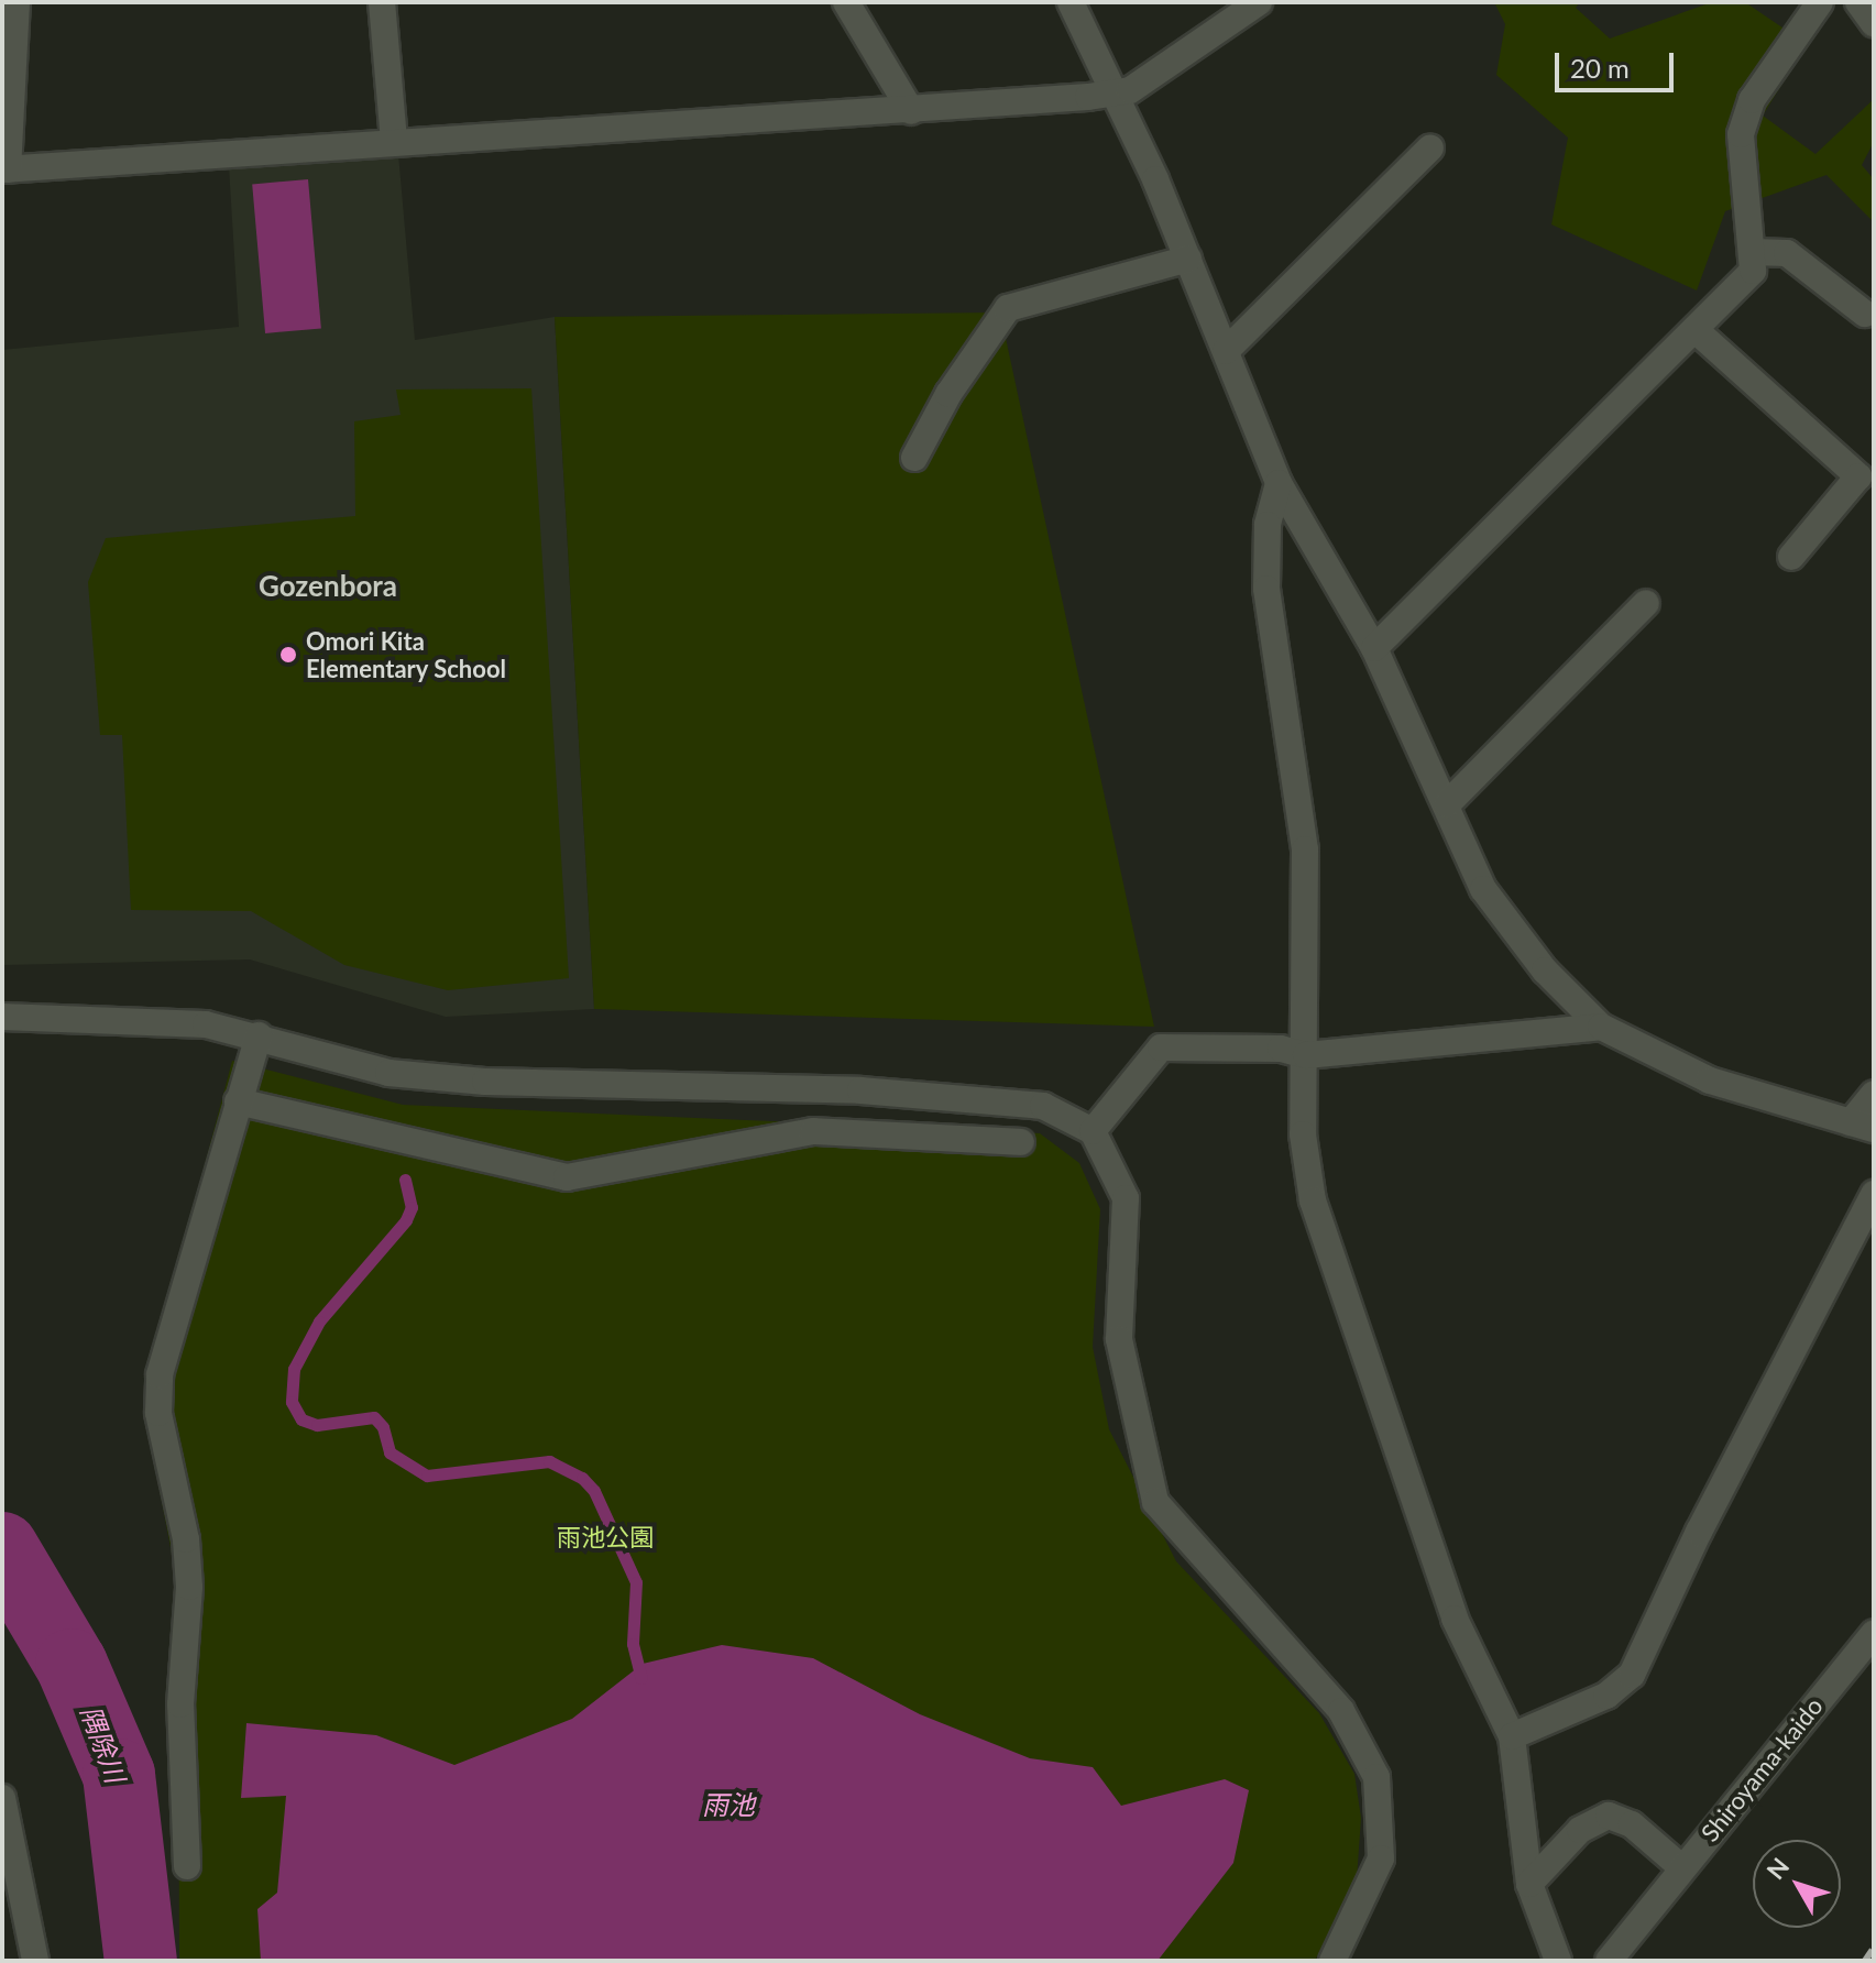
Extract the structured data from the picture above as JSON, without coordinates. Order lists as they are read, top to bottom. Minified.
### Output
{"streets":{"street":["Shiroyama-kaido"]},"districts":["Gozenbora"],"water":["隅除川","雨池"],"parks":["雨池公園"],"places":["Omori Kita Elementary School"],"scale_bar":"20 m","north":"top left"}
